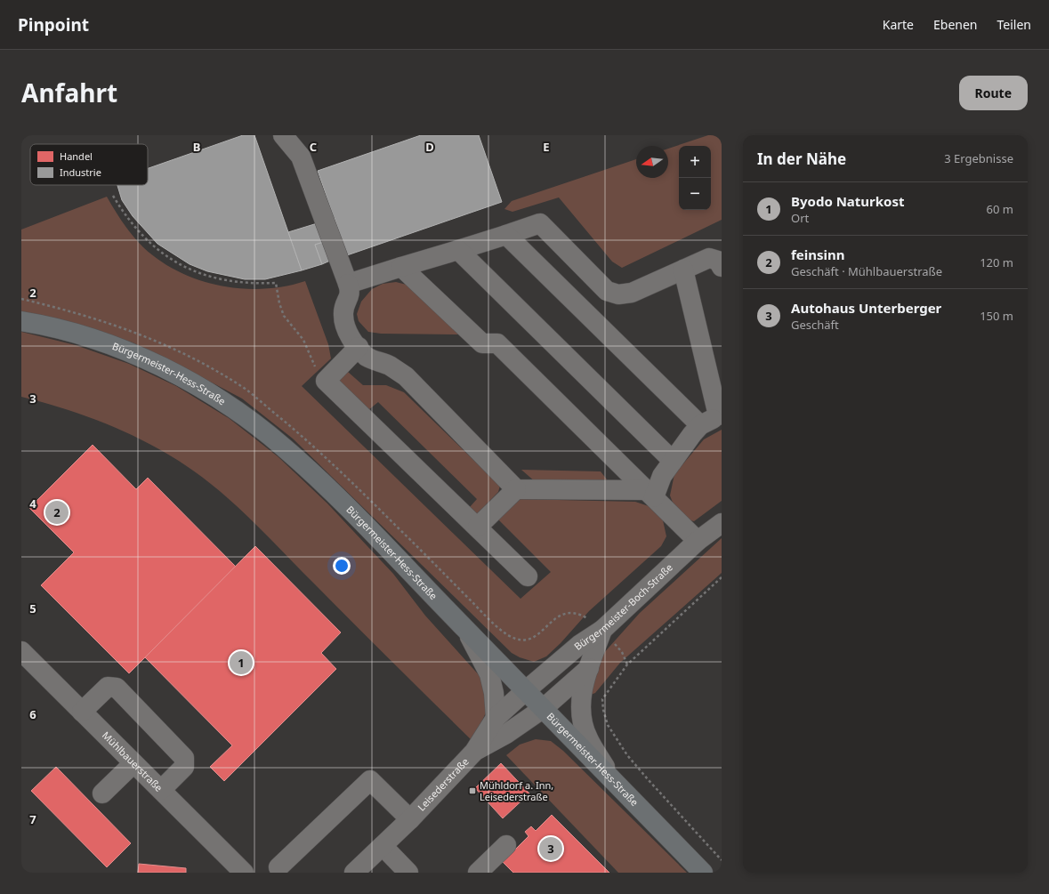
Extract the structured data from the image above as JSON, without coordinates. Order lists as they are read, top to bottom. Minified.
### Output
{"streets":{"main road":["Bürgermeister-Hess-Straße"],"street":["Bürgermeister-Boch-Straße","Mühlbauerstraße","Leisederstraße"]},"crossings":[["Bürgermeister-Hess-Straße","Bürgermeister-Boch-Straße"],["Bürgermeister-Hess-Straße","Leisederstraße"],["Bürgermeister-Boch-Straße","Leisederstraße"]],"places":{"transit":["Mühldorf a. Inn, Leisederstraße"]},"legend":["Handel","Industrie"],"north":"left","page":{"header":"Pinpoint","nav":["Karte","Ebenen","Teilen"],"title":"Anfahrt","buttons":"Route","heading":["In der Nähe","3 Ergebnisse"],"map_buttons":["+","−"],"list":[{"mark":"1","name":"Byodo Naturkost","note":"Ort","value":"60 m"},{"mark":"2","name":"feinsinn","note":"Geschäft · Mühlbauerstraße","value":"120 m"},{"mark":"3","name":"Autohaus Unterberger","note":"Geschäft","value":"150 m"}],"pins":["2","1","3"]},"grid":{"columns":["B","C","D","E"],"rows":["2","3","4","5","6","7"]}}
